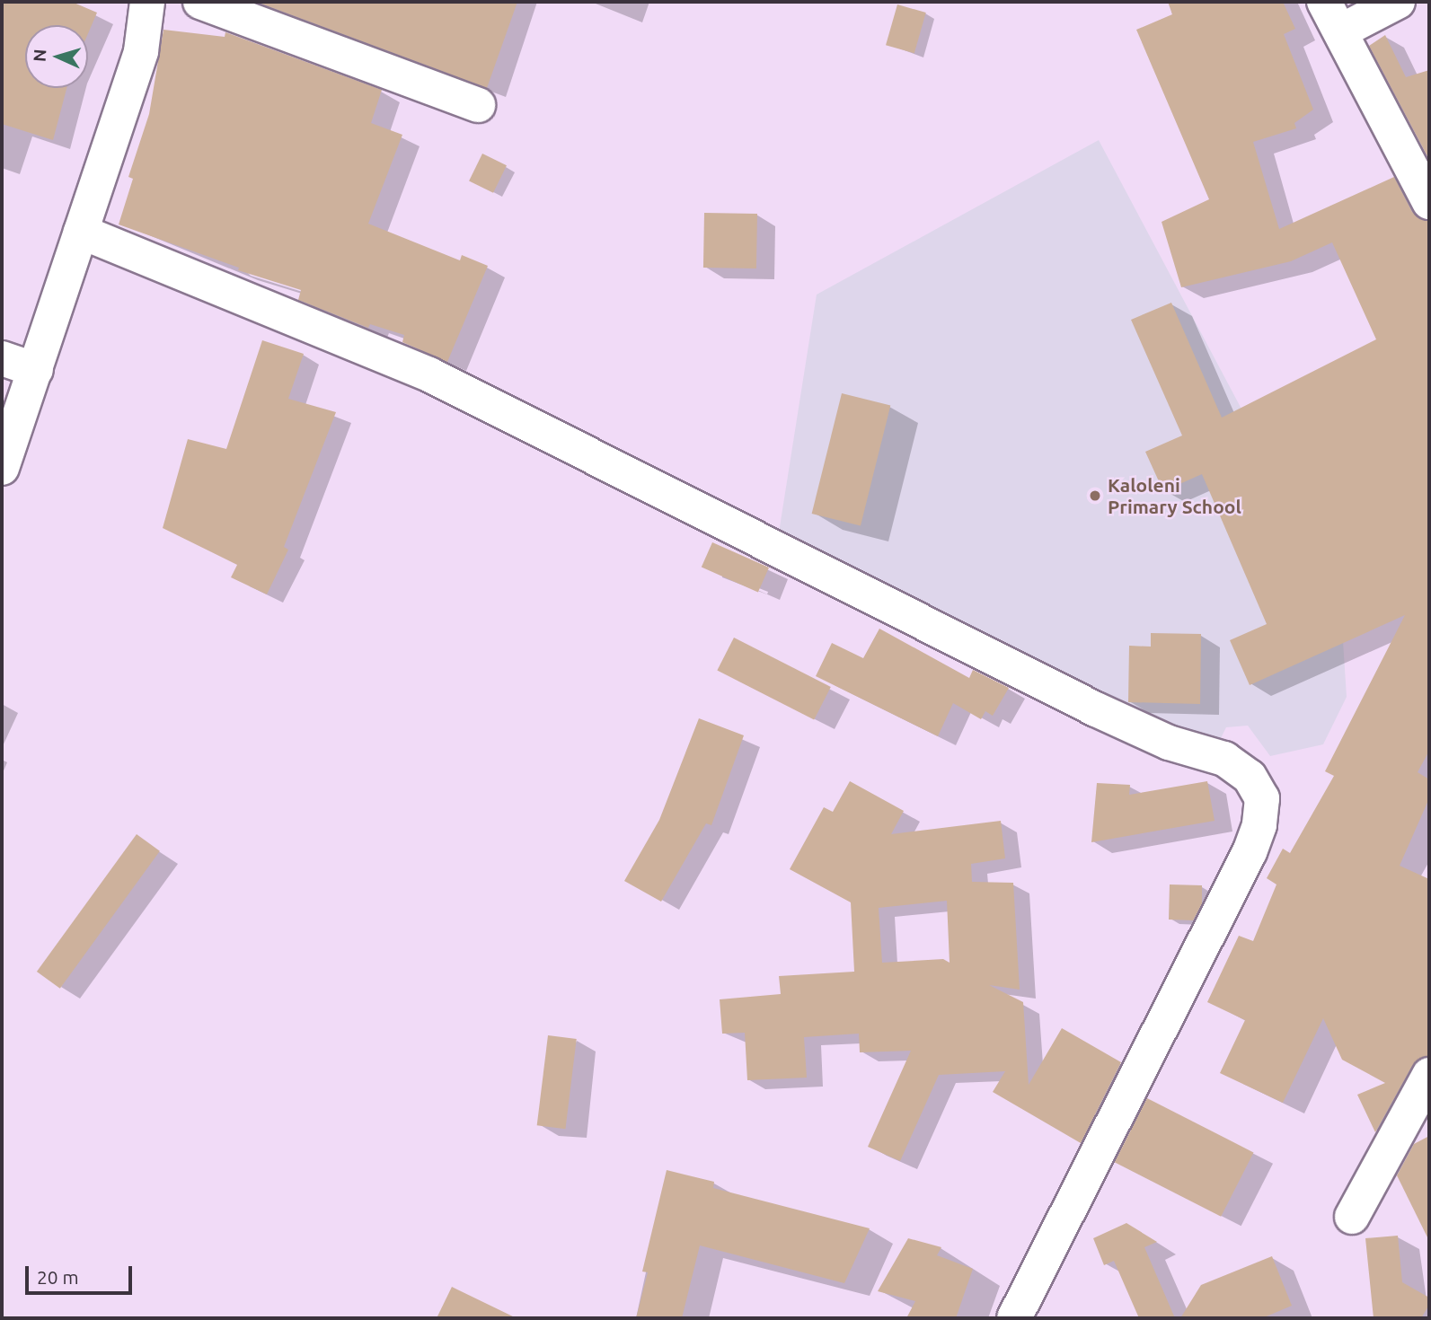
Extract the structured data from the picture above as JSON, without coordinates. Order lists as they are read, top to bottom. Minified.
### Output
{"places":["Kaloleni Primary School"],"scale_bar":"20 m","north":"left"}
